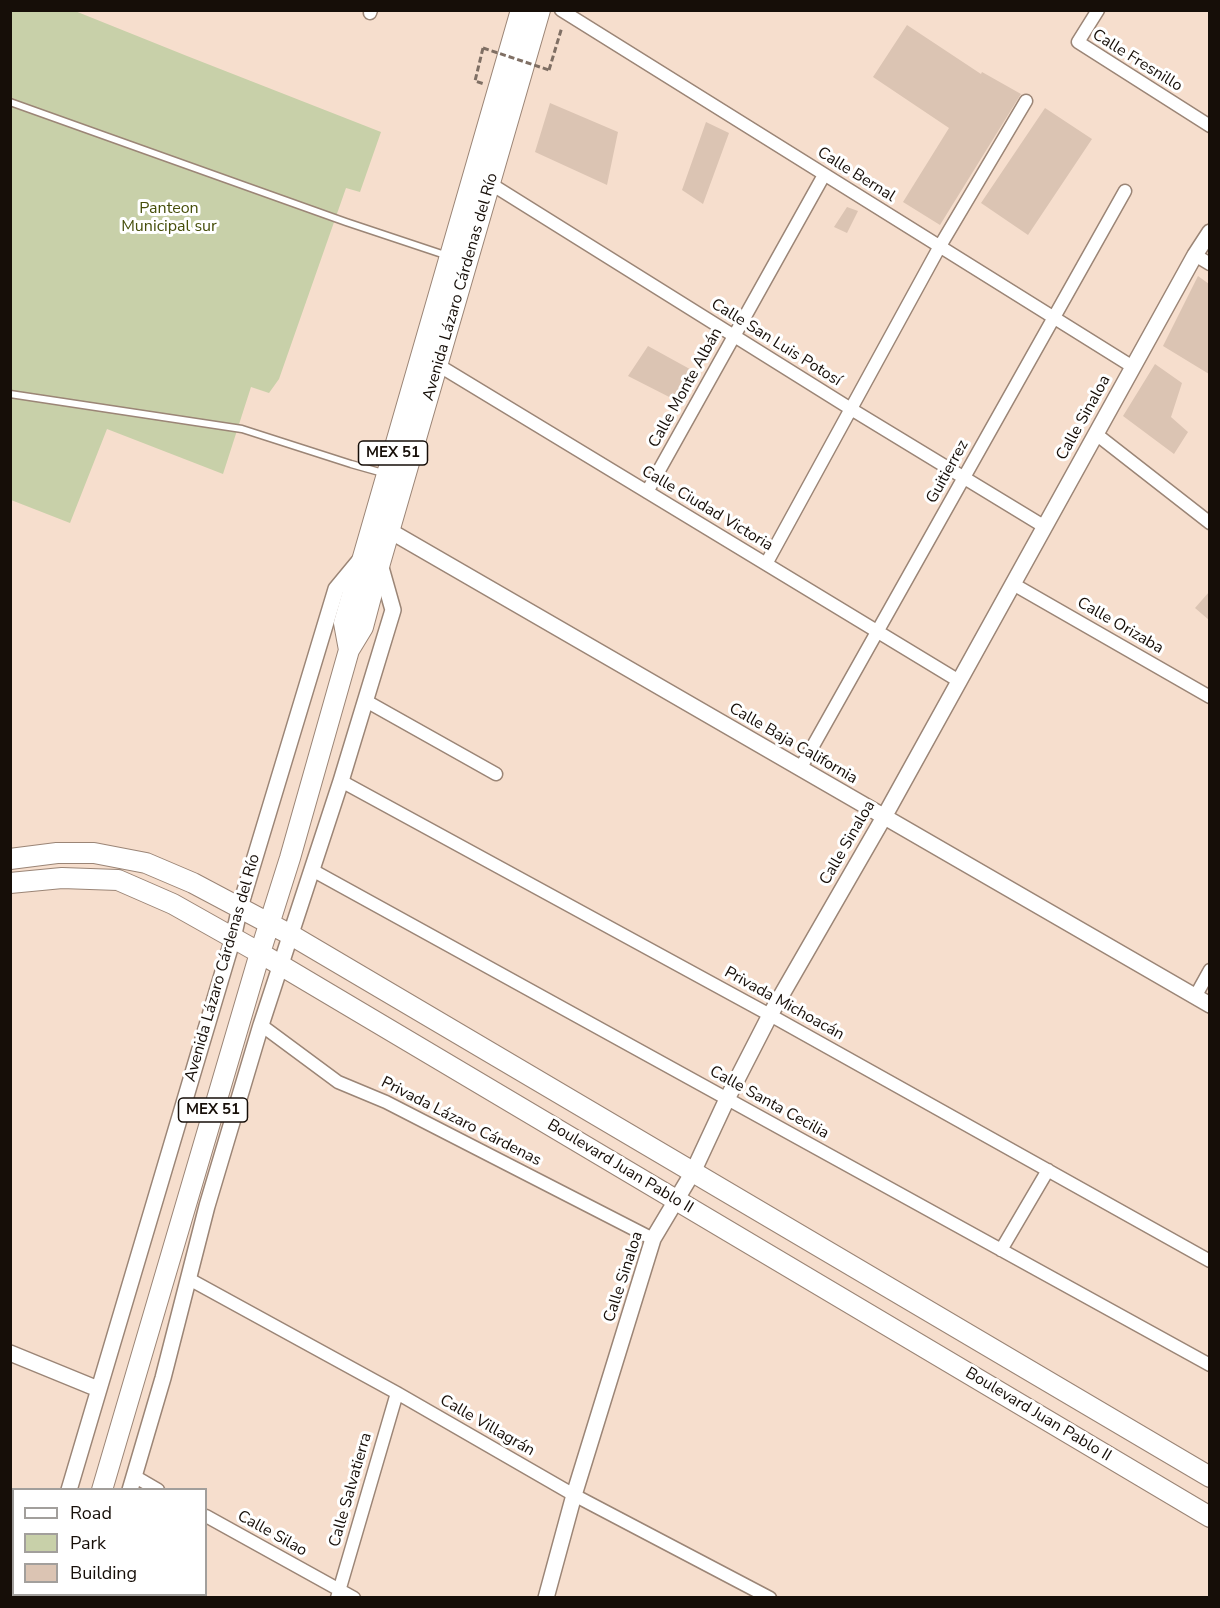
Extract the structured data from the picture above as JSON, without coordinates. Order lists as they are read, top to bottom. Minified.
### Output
{"streets":{"main road":["Avenida Lázaro Cárdenas del Río","MEX 51","Boulevard Juan Pablo II"],"street":["Calle Fresnillo","Calle Bernal","Calle San Luis Potosí","Calle Monte Albán","Calle Sinaloa","Guitierrez","Calle Ciudad Victoria","Calle Orizaba","Calle Baja California","Privada Michoacán","Calle Santa Cecilia","Privada Lázaro Cárdenas","Calle Villagrán","Calle Salvatierra","Calle Silao"]},"crossings":[["Calle Bernal","Calle Monte Albán"],["Calle Bernal","Calle Sinaloa"],["Calle Bernal","Guitierrez"],["Avenida Lázaro Cárdenas del Río","Calle San Luis Potosí"],["Avenida Lázaro Cárdenas del Río","Calle Ciudad Victoria"],["Avenida Lázaro Cárdenas del Río","Calle Baja California"],["Avenida Lázaro Cárdenas del Río","Boulevard Juan Pablo II"],["Calle San Luis Potosí","Calle Monte Albán"],["Calle San Luis Potosí","Calle Sinaloa"],["Calle San Luis Potosí","Guitierrez"],["Calle Monte Albán","Calle Ciudad Victoria"],["Calle Sinaloa","Calle Ciudad Victoria"],["Calle Sinaloa","Calle Orizaba"],["Calle Sinaloa","Calle Baja California"],["Calle Sinaloa","Privada Michoacán"],["Calle Sinaloa","Calle Santa Cecilia"],["Calle Sinaloa","Privada Lázaro Cárdenas"],["Calle Sinaloa","Boulevard Juan Pablo II"],["Calle Sinaloa","Calle Villagrán"],["Guitierrez","Calle Ciudad Victoria"],["Guitierrez","Calle Baja California"],["Calle Villagrán","Calle Salvatierra"],["Calle Salvatierra","Calle Silao"]],"parks":["Panteon Municipal sur"],"legend":["Road","Park","Building"]}
